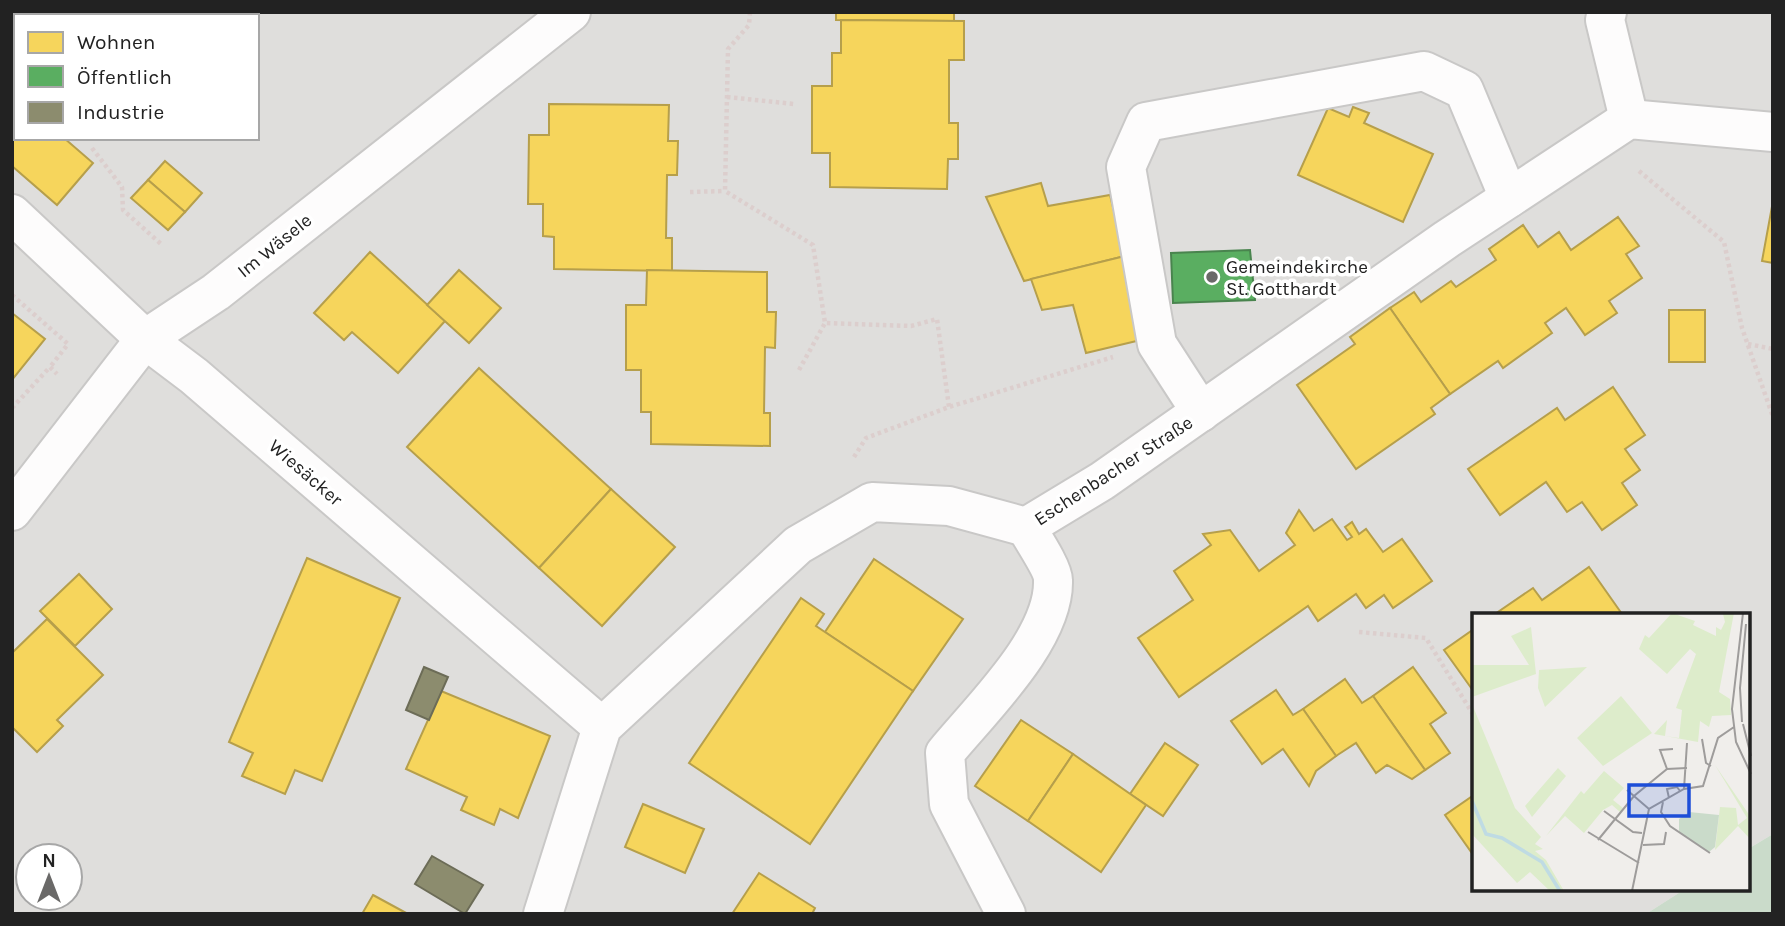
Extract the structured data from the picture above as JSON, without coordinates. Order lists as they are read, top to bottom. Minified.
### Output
{"streets":{"street":["Im Wäsele","Eschenbacher Straße","Wiesäcker"]},"crossings":[["Im Wäsele","Wiesäcker"],["Eschenbacher Straße","Wiesäcker"]],"places":["Gemeindekirche St. Gotthardt"],"legend":["Wohnen","Öffentlich","Industrie"],"north":"top"}
